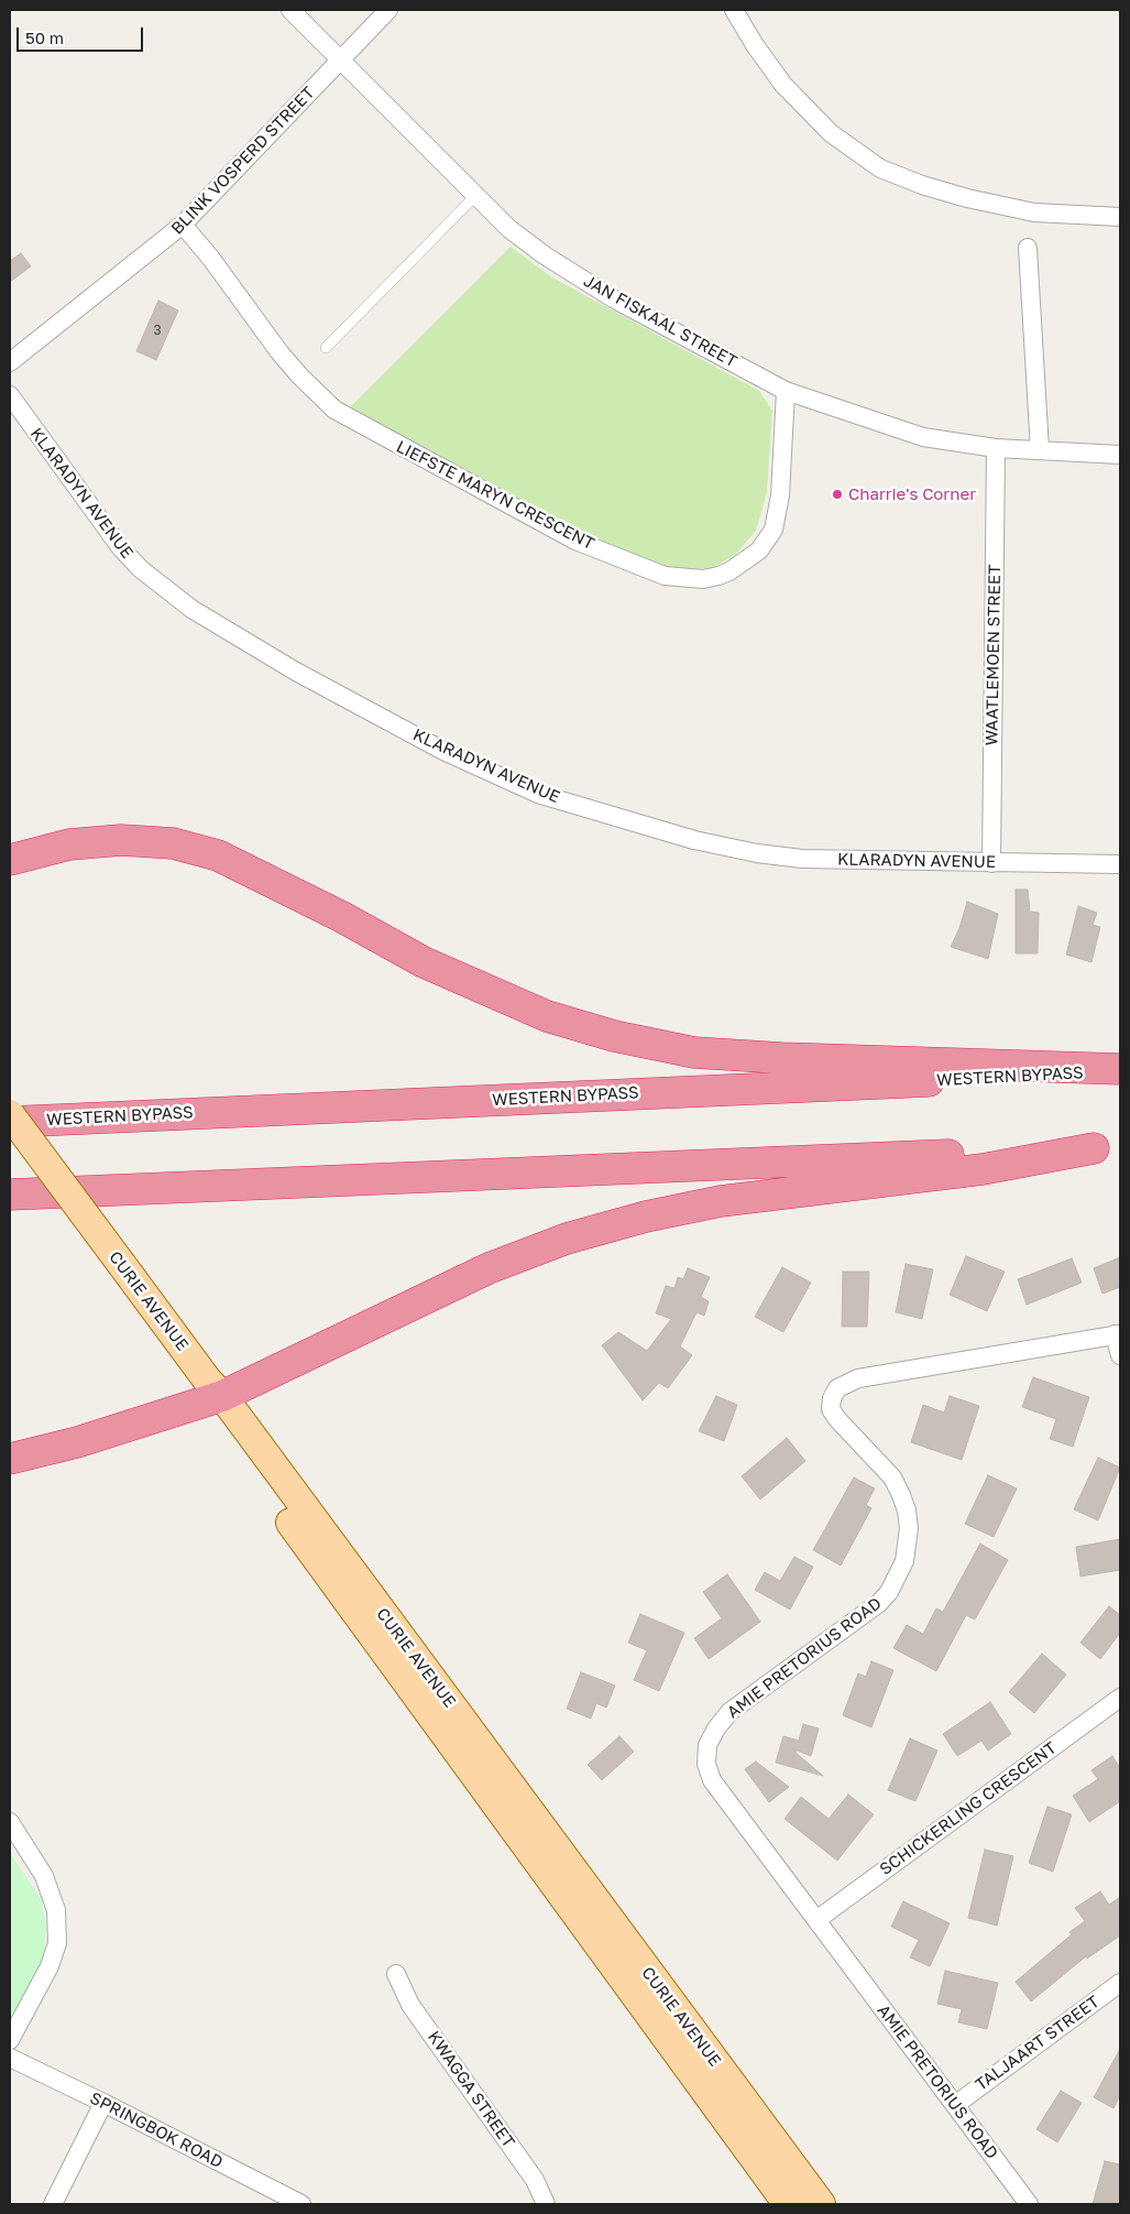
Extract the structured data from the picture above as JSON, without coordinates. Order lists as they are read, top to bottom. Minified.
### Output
{"streets":{"highway":["WESTERN BYPASS"],"main road":["CURIE AVENUE"],"street":["BLINK VOSPERD STREET","JAN FISKAAL STREET","KLARADYN AVENUE","LIEFSTE MARYN CRESCENT","WAATLEMOEN STREET","AMIE PRETORIUS ROAD","SCHICKERLING CRESCENT","TALJAART STREET","KWAGGA STREET","SPRINGBOK ROAD"]},"crossings":[["BLINK VOSPERD STREET","JAN FISKAAL STREET"],["BLINK VOSPERD STREET","LIEFSTE MARYN CRESCENT"],["JAN FISKAAL STREET","LIEFSTE MARYN CRESCENT"],["JAN FISKAAL STREET","WAATLEMOEN STREET"],["KLARADYN AVENUE","WAATLEMOEN STREET"],["AMIE PRETORIUS ROAD","SCHICKERLING CRESCENT"],["AMIE PRETORIUS ROAD","TALJAART STREET"]],"places":["Charrie's Corner"],"house_numbers":["3"],"scale_bar":"50 m"}
